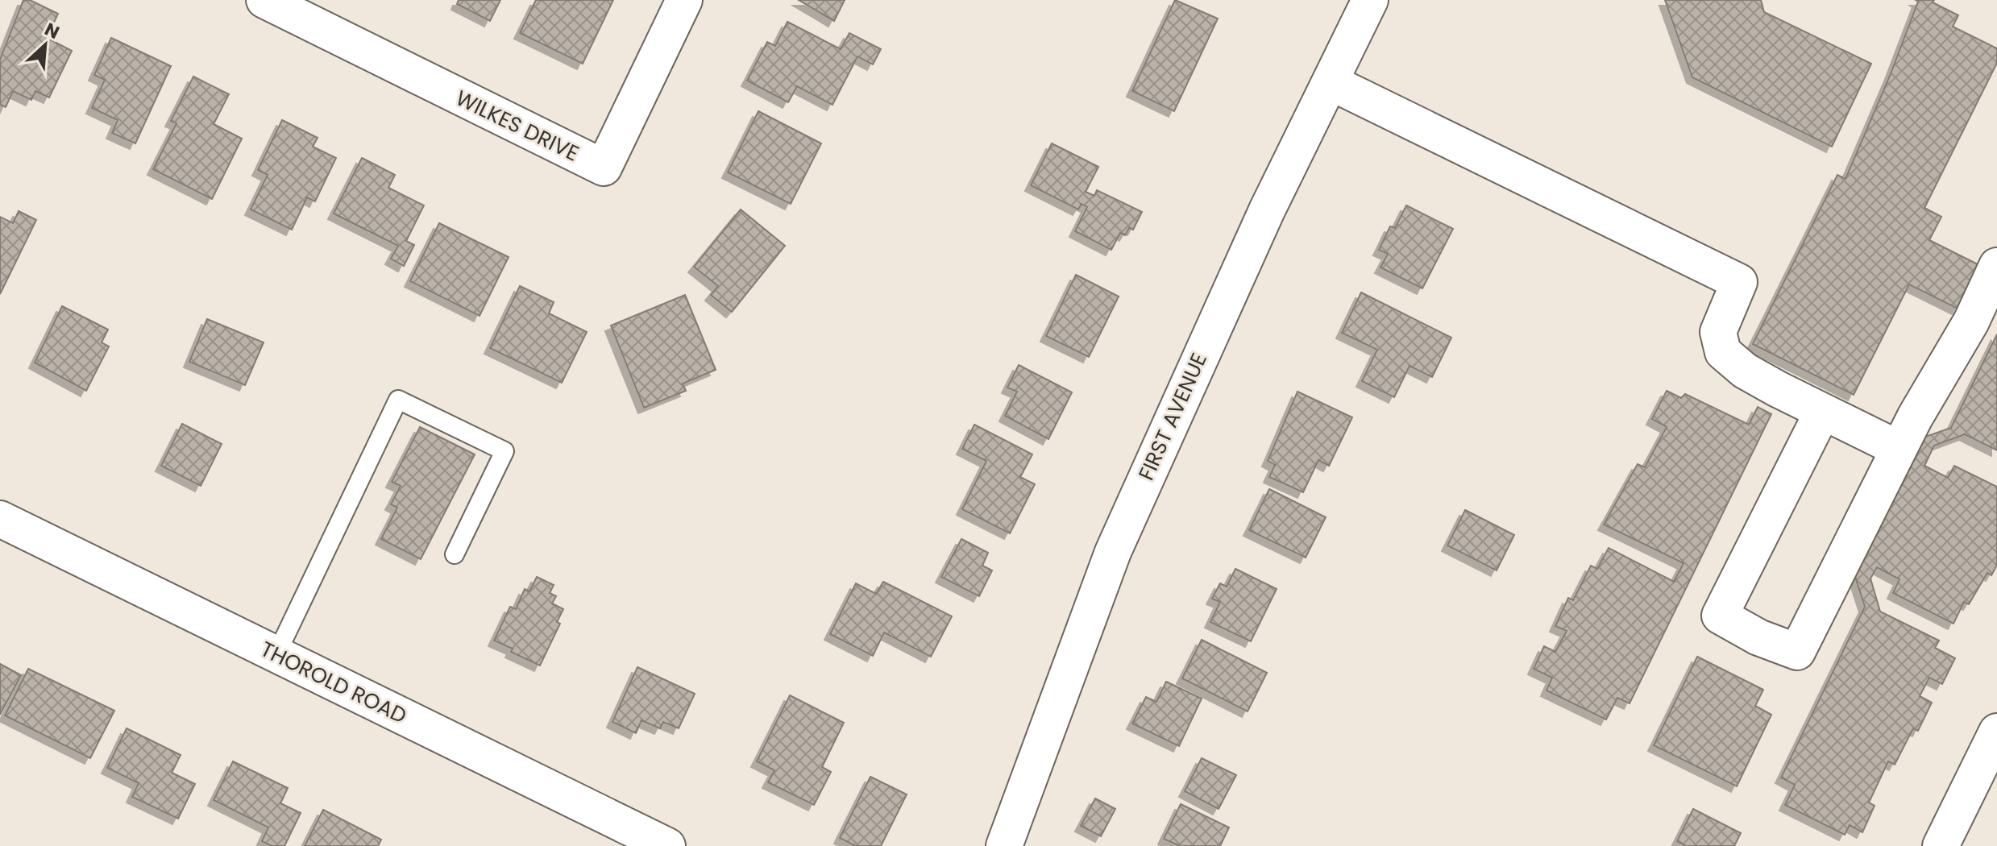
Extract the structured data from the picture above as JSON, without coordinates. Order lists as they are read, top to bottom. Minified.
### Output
{"streets":{"street":["WILKES DRIVE","FIRST AVENUE","THOROLD ROAD"]},"north":"top right"}
